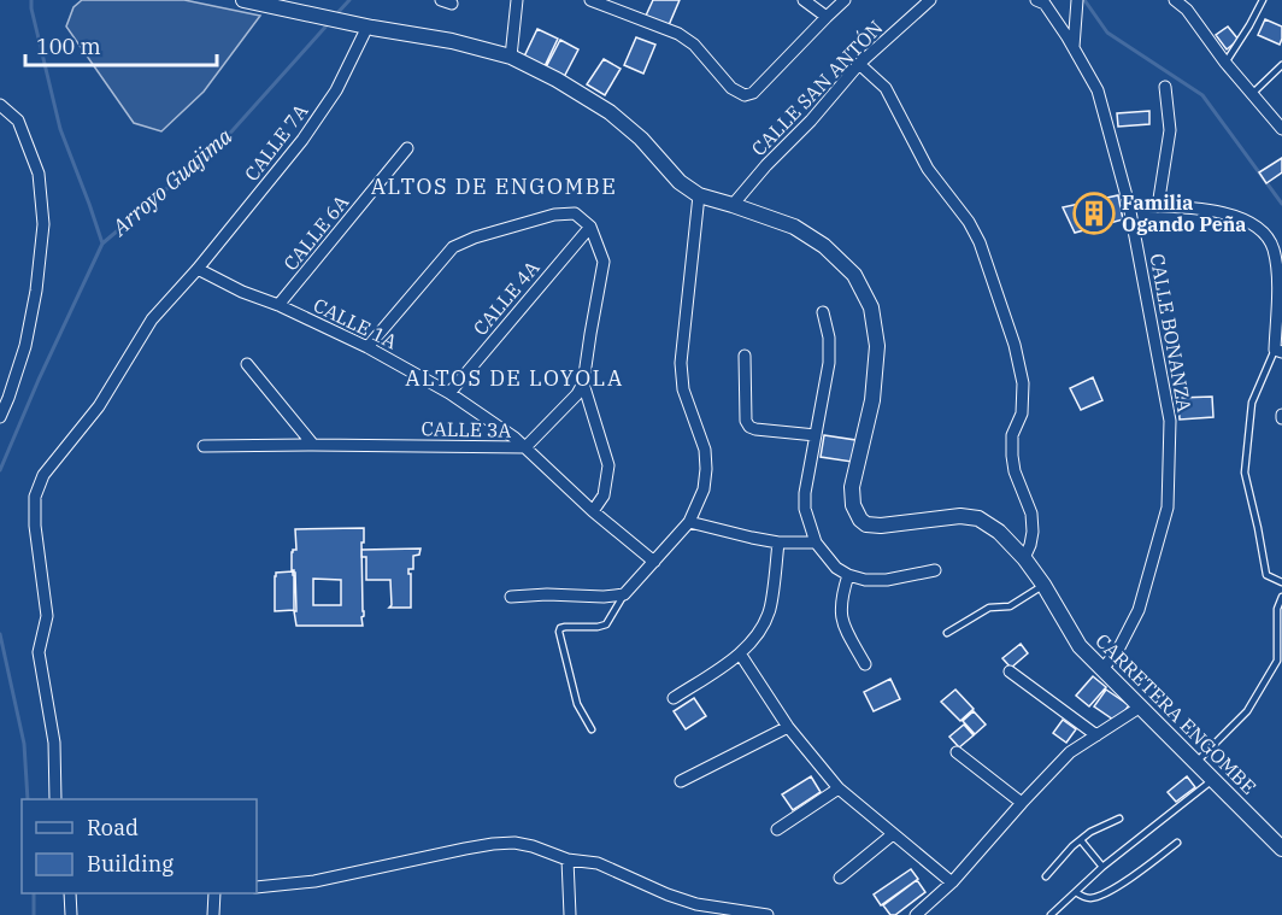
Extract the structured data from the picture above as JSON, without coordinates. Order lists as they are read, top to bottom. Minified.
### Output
{"streets":{"street":["CALLE SAN ANTÓN","CALLE 7A","CALLE 6A","CALLE 4A","CALLE 1A","CALLE BONANZA","CALLE 3A","CARRETERA ENGOMBE"]},"crossings":[["CALLE SAN ANTÓN","CARRETERA ENGOMBE"],["CALLE 7A","CALLE 1A"],["CALLE 7A","CARRETERA ENGOMBE"],["CALLE 6A","CALLE 1A"],["CALLE 4A","CALLE 1A"],["CALLE 1A","CALLE 3A"],["CALLE BONANZA","CARRETERA ENGOMBE"]],"districts":["ALTOS DE ENGOMBE","ALTOS DE LOYOLA"],"water":["Arroyo Guajima"],"places":{"building":["Familia Ogando Peña"]},"legend":["Road","Building"],"scale_bar":"100 m"}
